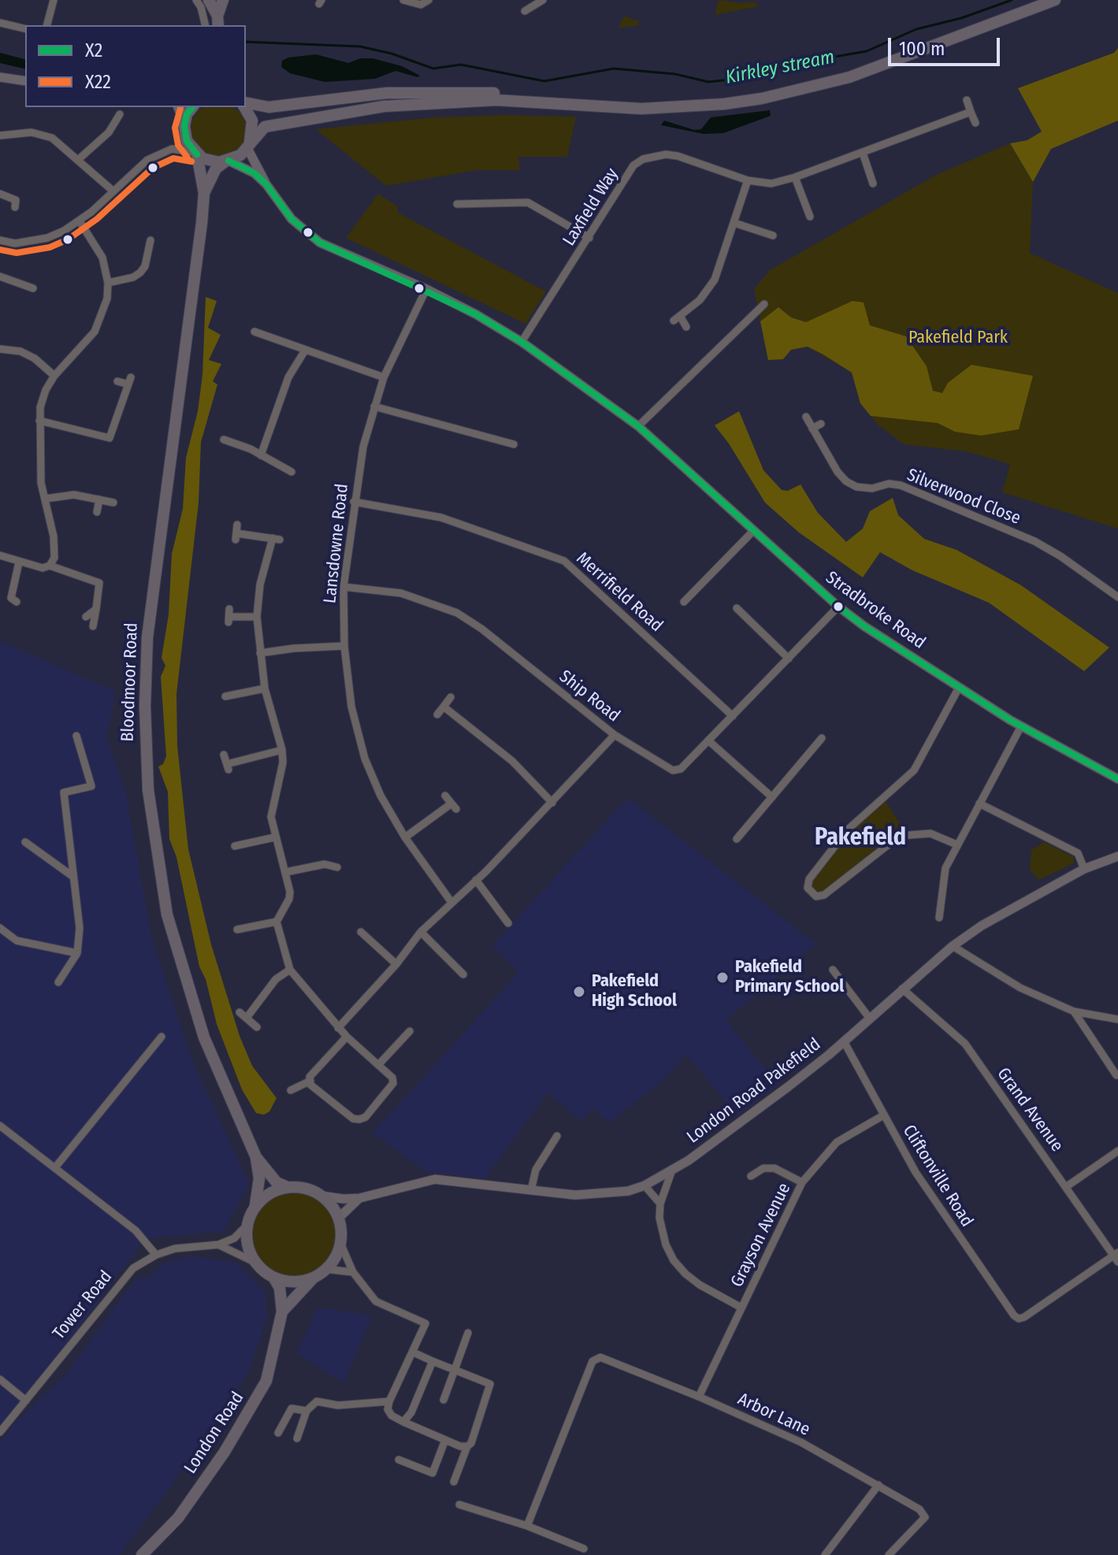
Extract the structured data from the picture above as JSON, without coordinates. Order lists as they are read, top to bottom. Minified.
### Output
{"streets":{"highway":["Bloodmoor Road","London Road"],"main road":["Stradbroke Road","London Road Pakefield"],"street":["Laxfield Way","Silverwood Close","Lansdowne Road","Merrifield Road","Ship Road","Grand Avenue","Cliftonville Road","Grayson Avenue","Tower Road","Arbor Lane"]},"crossings":[["Laxfield Way","Stradbroke Road"],["Lansdowne Road","Merrifield Road"],["Lansdowne Road","Stradbroke Road"],["Lansdowne Road","Ship Road"],["Merrifield Road","Ship Road"],["Stradbroke Road","Ship Road"],["Bloodmoor Road","Tower Road"],["Bloodmoor Road","London Road"],["London Road Pakefield","Grand Avenue"],["London Road Pakefield","Cliftonville Road"],["Grand Avenue","Cliftonville Road"],["Cliftonville Road","Grayson Avenue"],["Grayson Avenue","Arbor Lane"],["Tower Road","London Road"]],"districts":["Pakefield"],"water":["Kirkley stream"],"parks":["Pakefield Park"],"places":["Pakefield Primary School","Pakefield High School"],"lines":["transit line X2","transit line X22"],"legend":["X2","X22"],"scale_bar":"100 m"}
